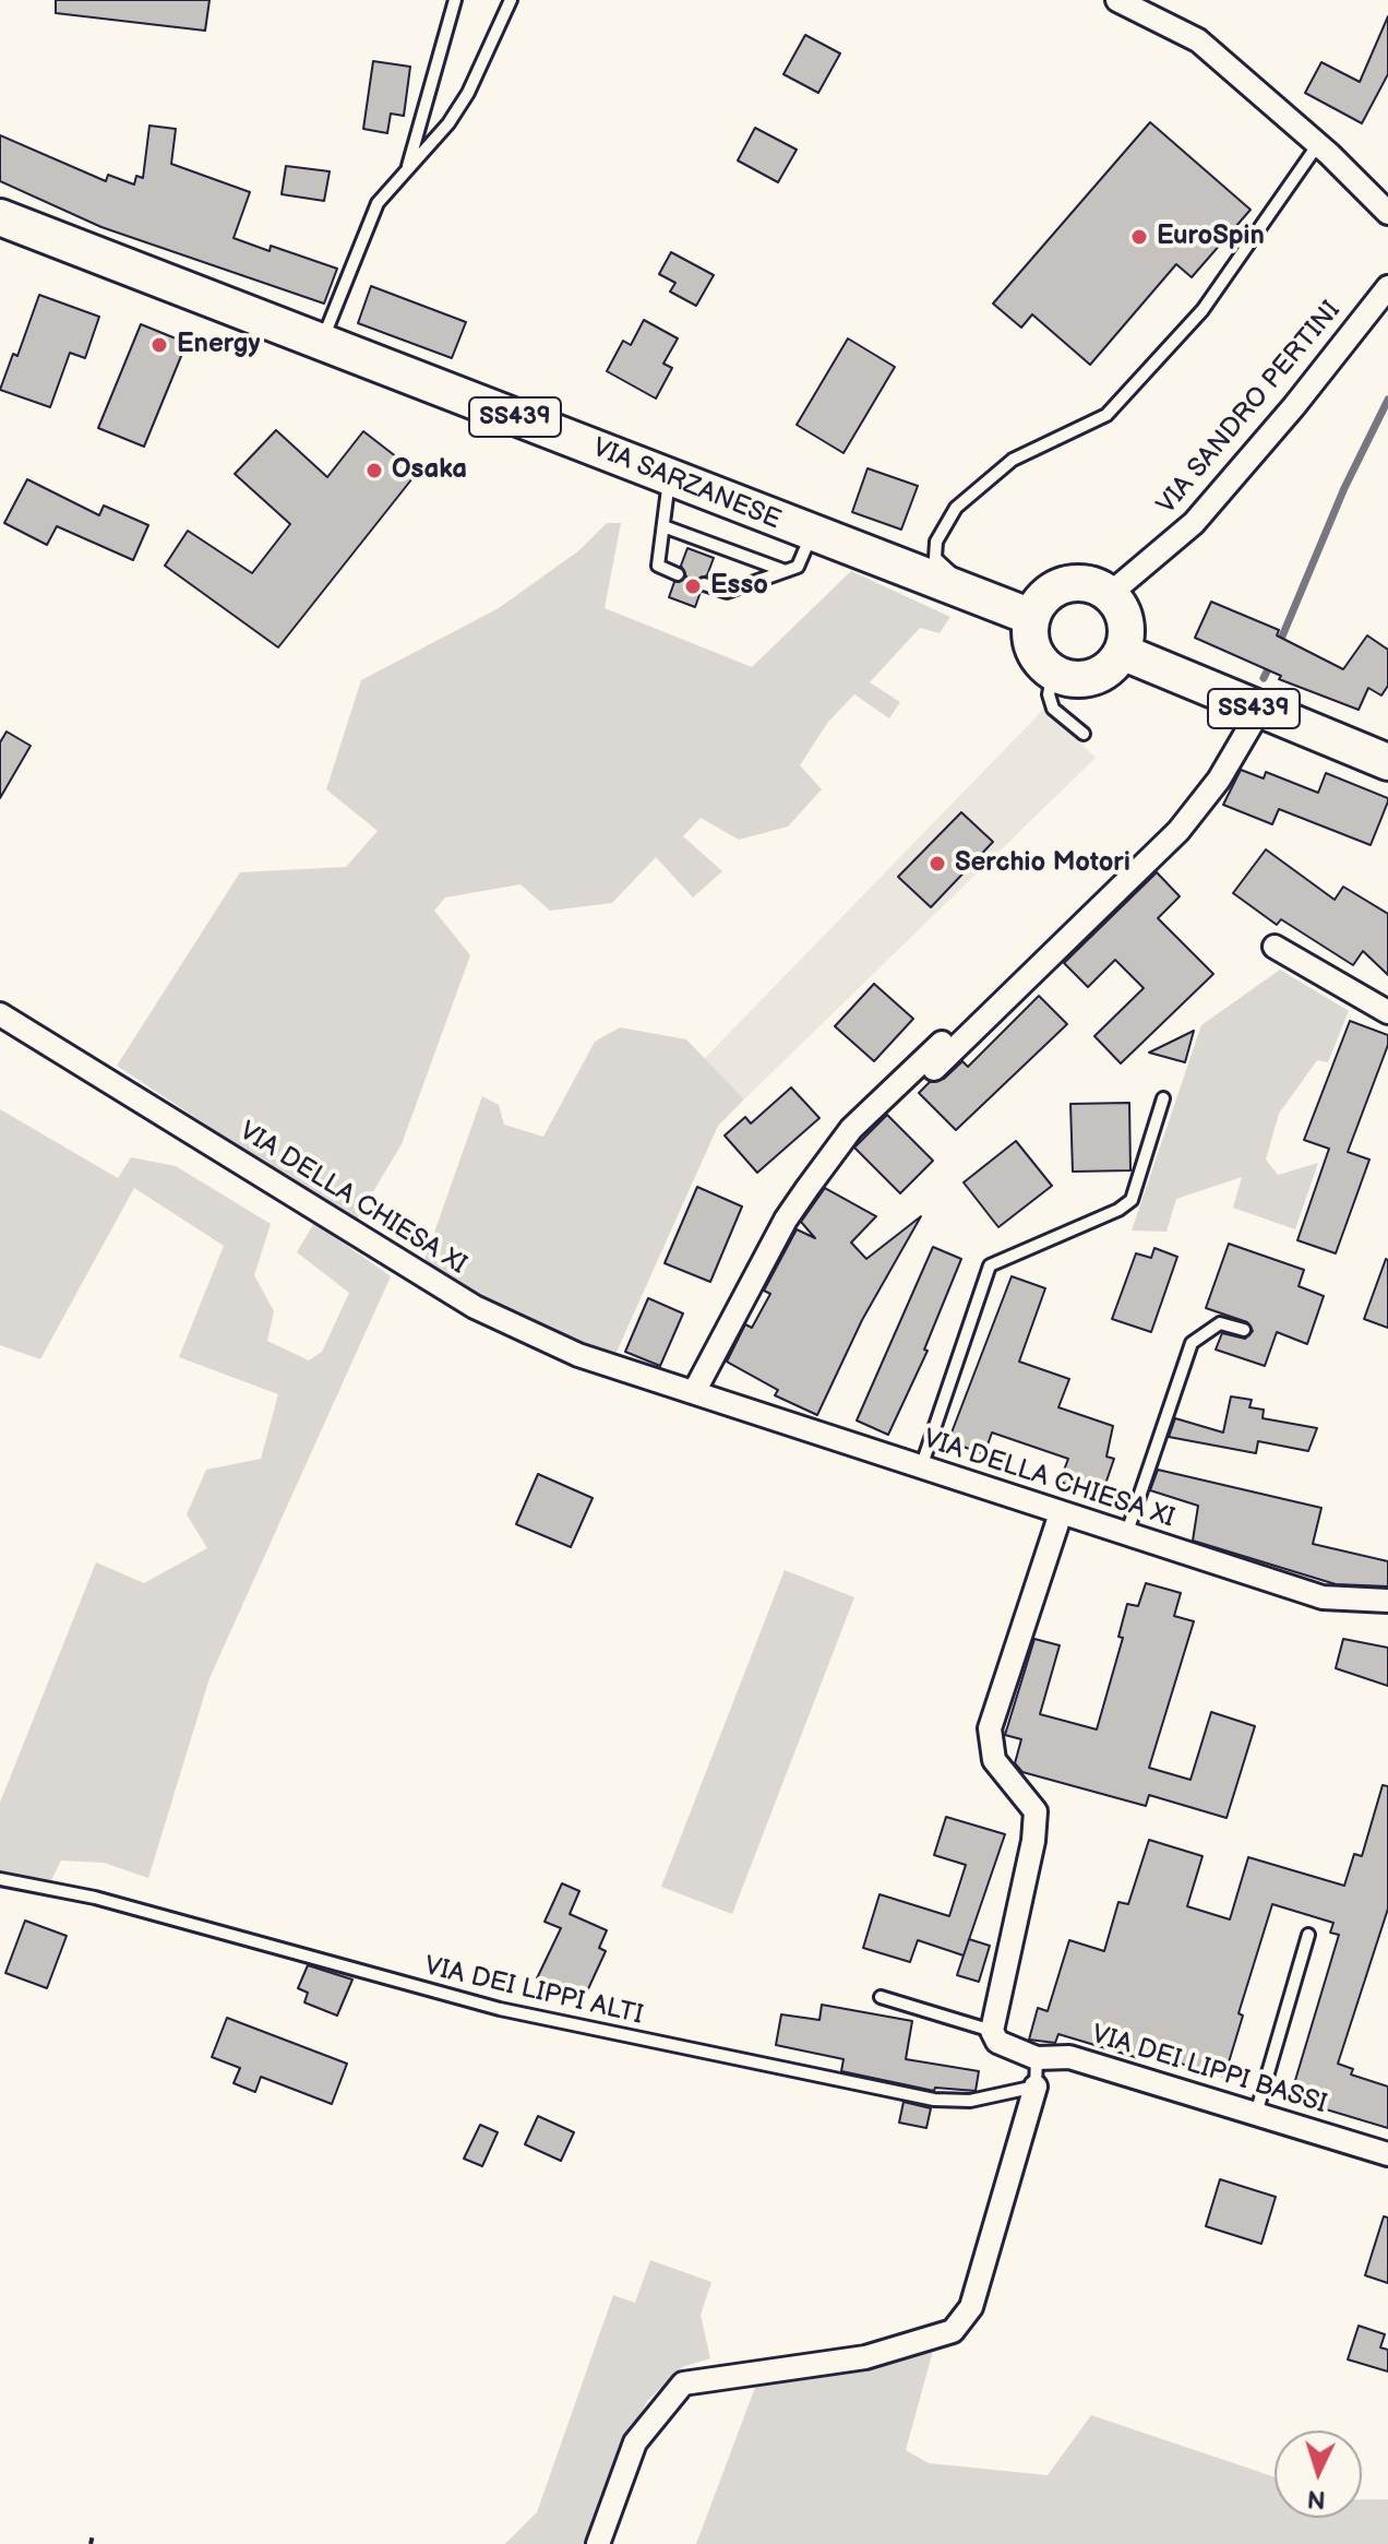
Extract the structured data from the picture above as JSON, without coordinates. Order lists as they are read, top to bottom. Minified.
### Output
{"streets":{"main road":["SS439","VIA SARZANESE"],"street":["VIA SANDRO PERTINI","VIA DELLA CHIESA XI","VIA DEI LIPPI BASSI"],"lane":["VIA DEI LIPPI ALTI"]},"crossings":[["VIA SANDRO PERTINI","SS439"],["VIA SANDRO PERTINI","VIA SARZANESE"],["SS439","VIA SARZANESE"]],"places":["EuroSpin","Energy","Osaka","Esso","Serchio Motori"],"north":"bottom"}
